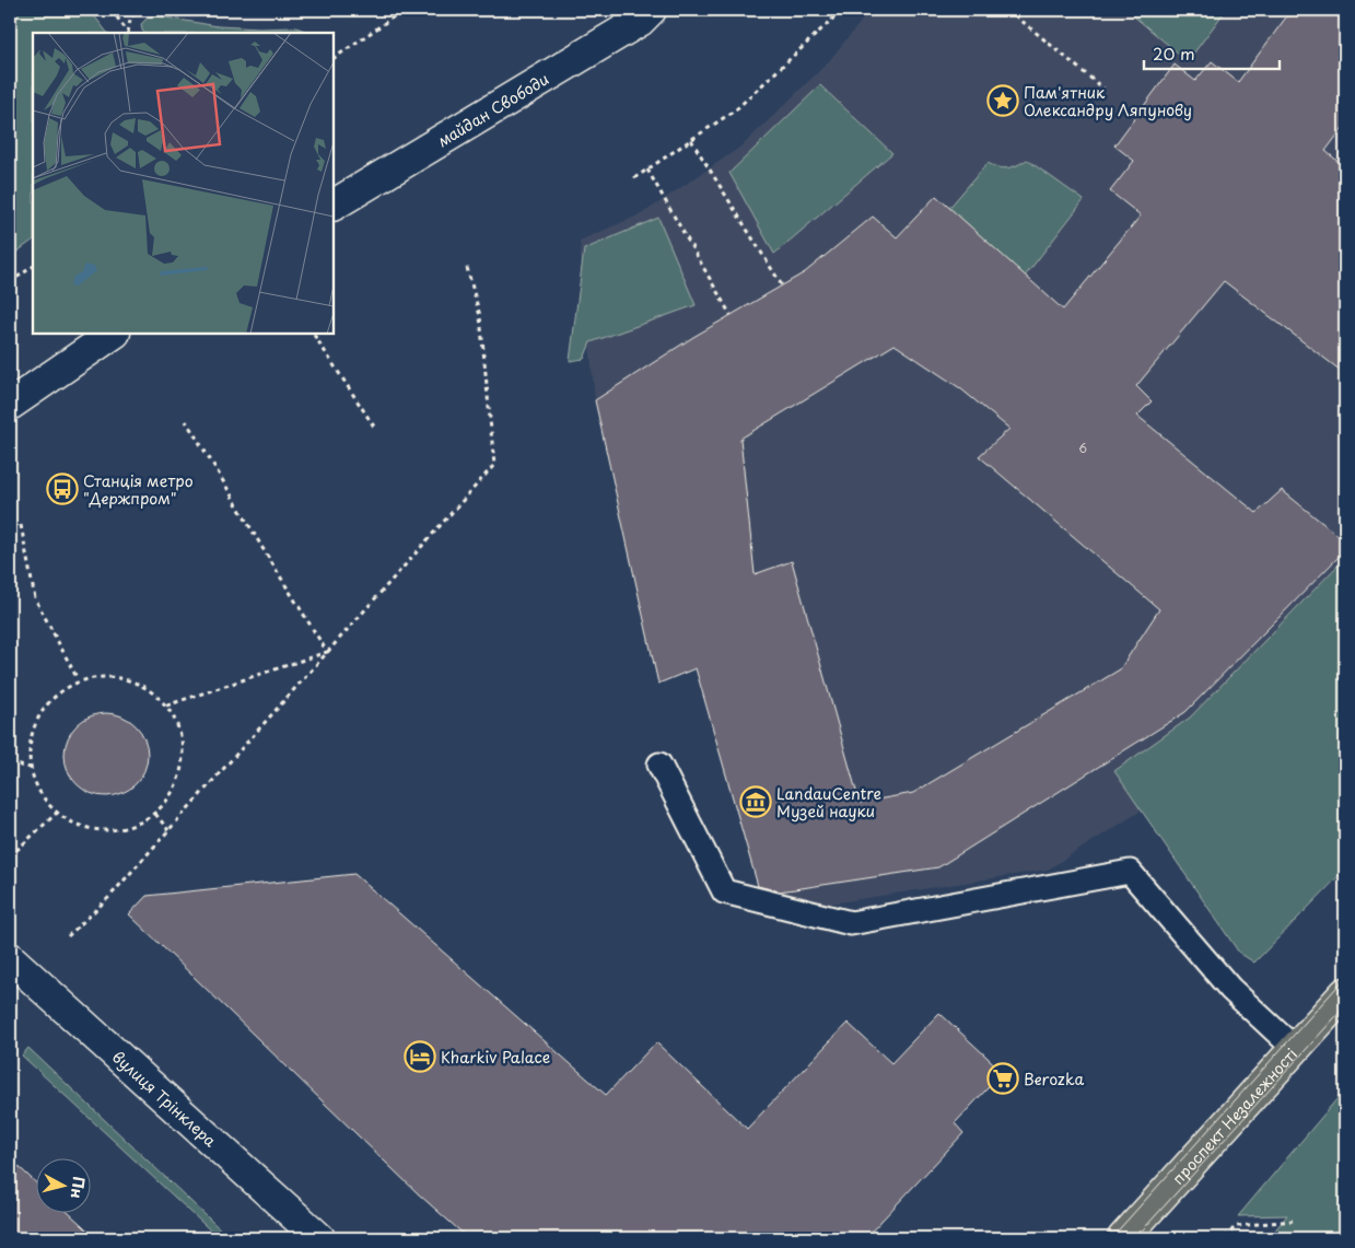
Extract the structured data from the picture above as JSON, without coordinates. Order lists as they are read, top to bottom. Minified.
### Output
{"streets":{"main road":["майдан Свободи","вулиця Трінклера","проспект Незалежності"]},"places":{"place":["Пам'ятник Олександру Ляпунову"],"bus stop":["Станція метро \"Держпром\""],"museum":["LandauCentre Музей науки"],"hotel":["Kharkiv Palace"],"supermarket":["Berozka"]},"house_numbers":["6"],"scale_bar":"20 m","north":"right"}
